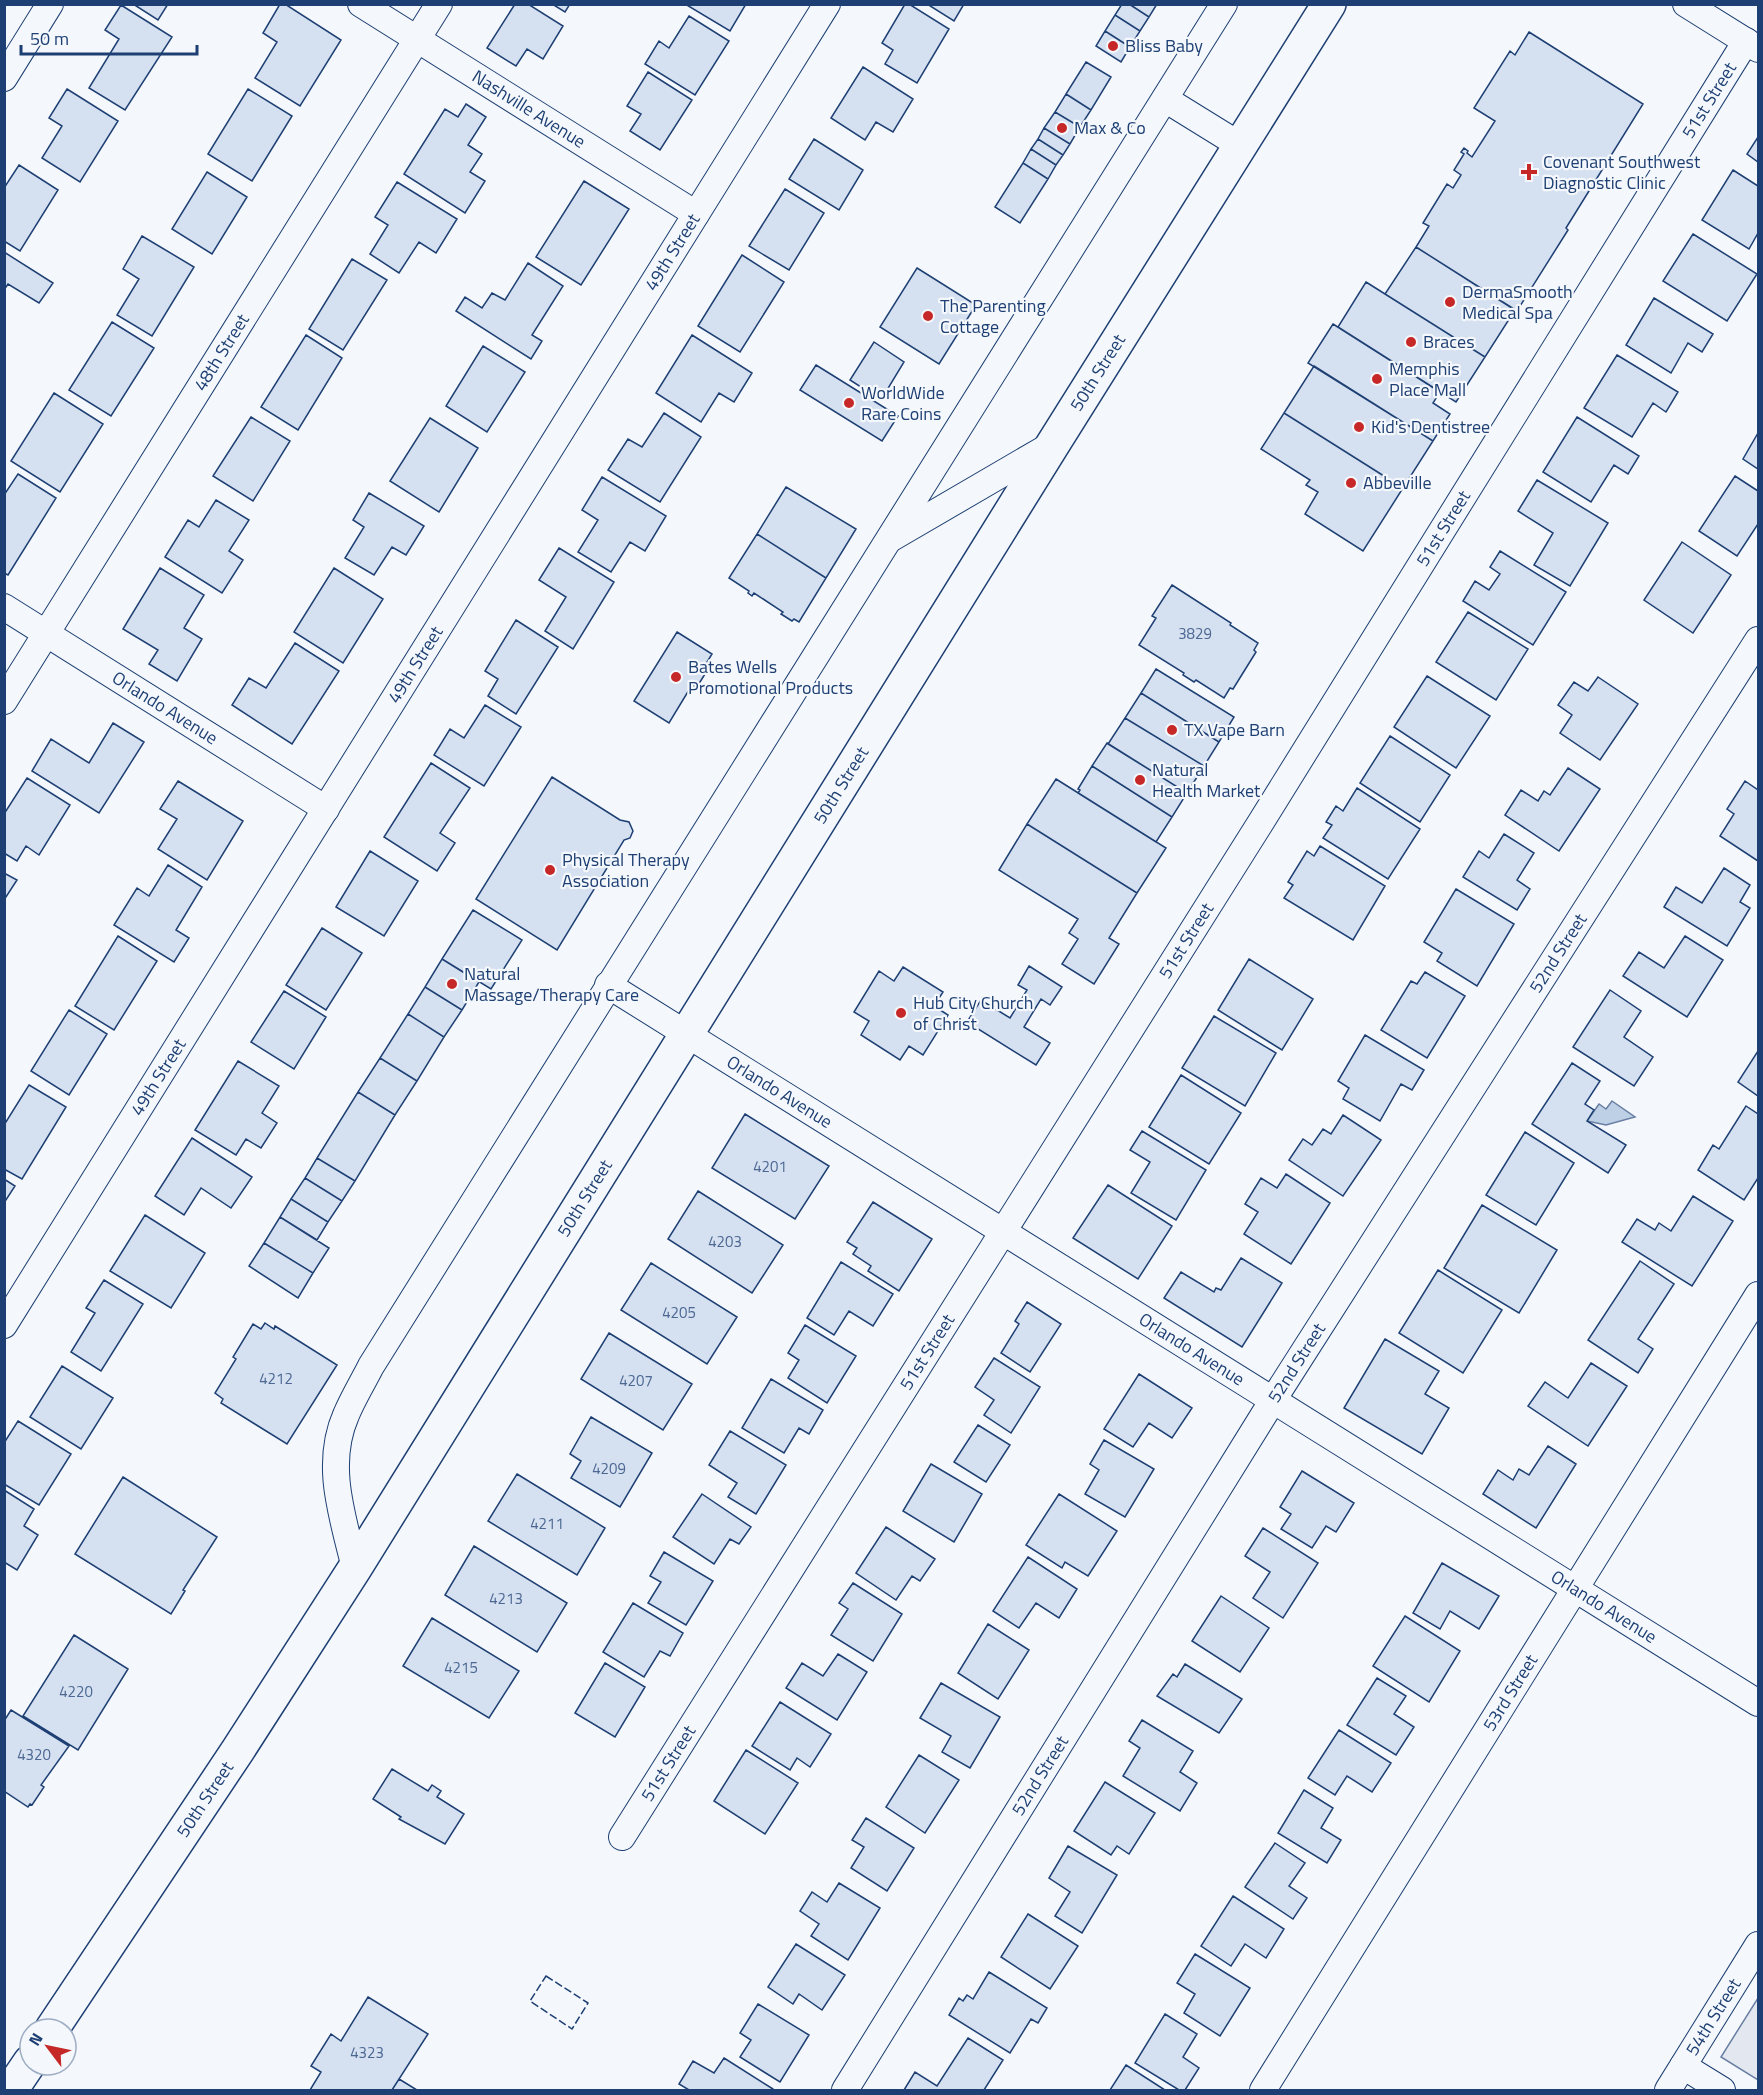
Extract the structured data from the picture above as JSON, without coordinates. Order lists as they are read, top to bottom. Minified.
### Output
{"streets":{"main road":["50th Street"],"street":["51st Street","Nashville Avenue","49th Street","48th Street","Orlando Avenue","52nd Street","53rd Street","54th Street"]},"crossings":[["51st Street","Orlando Avenue"],["Nashville Avenue","49th Street"],["Nashville Avenue","48th Street"],["49th Street","Orlando Avenue"],["48th Street","Orlando Avenue"],["50th Street","Orlando Avenue"],["Orlando Avenue","52nd Street"],["Orlando Avenue","53rd Street"]],"places":{"other":["Bliss Baby","Max & Co","DermaSmooth Medical Spa","The Parenting Cottage","Braces","Memphis Place Mall","WorldWide Rare Coins","Kid's Dentistree","Abbeville","Bates Wells Promotional Products","TX Vape Barn","Natural Health Market","Physical Therapy Association","Natural Massage/Therapy Care","Hub City Church of Christ"],"health":["Covenant Southwest Diagnostic Clinic"]},"house_numbers":["3829","4201","4203","4205","4212","4207","4209","4211","4213","4215","4220","4320","4323"],"scale_bar":"50 m","north":"top left"}
